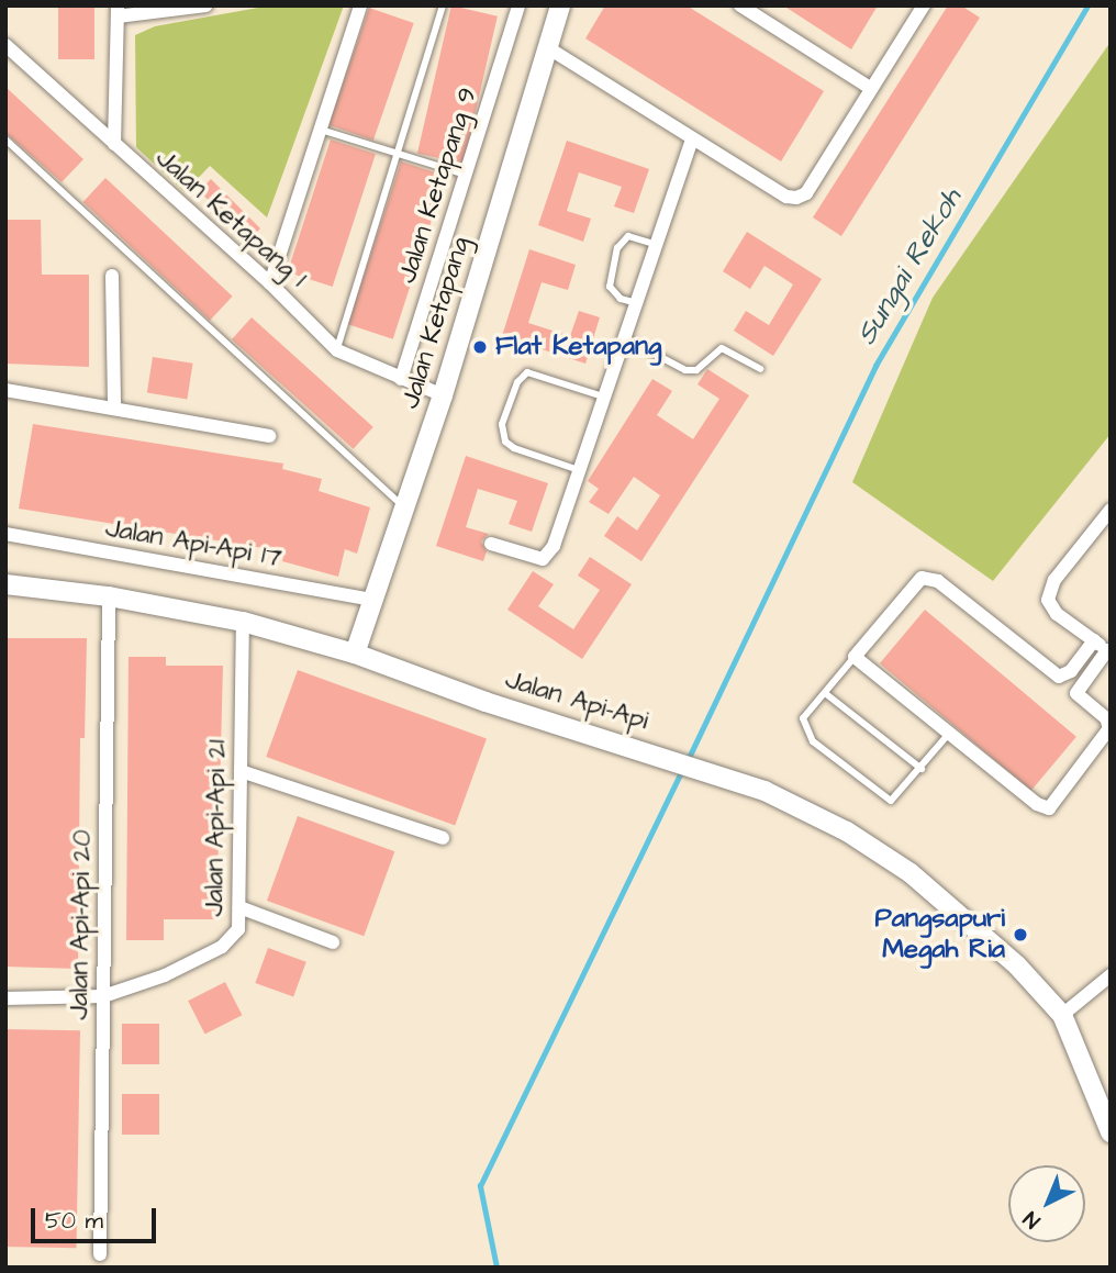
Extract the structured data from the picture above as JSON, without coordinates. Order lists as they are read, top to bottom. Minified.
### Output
{"streets":{"street":["Jalan Ketapang 9","Jalan Ketapang 1","Jalan Ketapang","Jalan Api-Api 17","Jalan Api-Api","Jalan Api-Api 21","Jalan Api-Api 20"]},"crossings":[["Jalan Ketapang 9","Jalan Ketapang 1"],["Jalan Ketapang 1","Jalan Ketapang"],["Jalan Ketapang","Jalan Api-Api 17"],["Jalan Ketapang","Jalan Api-Api"],["Jalan Api-Api","Jalan Api-Api 21"],["Jalan Api-Api","Jalan Api-Api 20"],["Jalan Api-Api 21","Jalan Api-Api 20"]],"water":["Sungai Rekoh"],"places":["Flat Ketapang","Pangsapuri Megah Ria"],"scale_bar":"50 m","north":"bottom left"}
